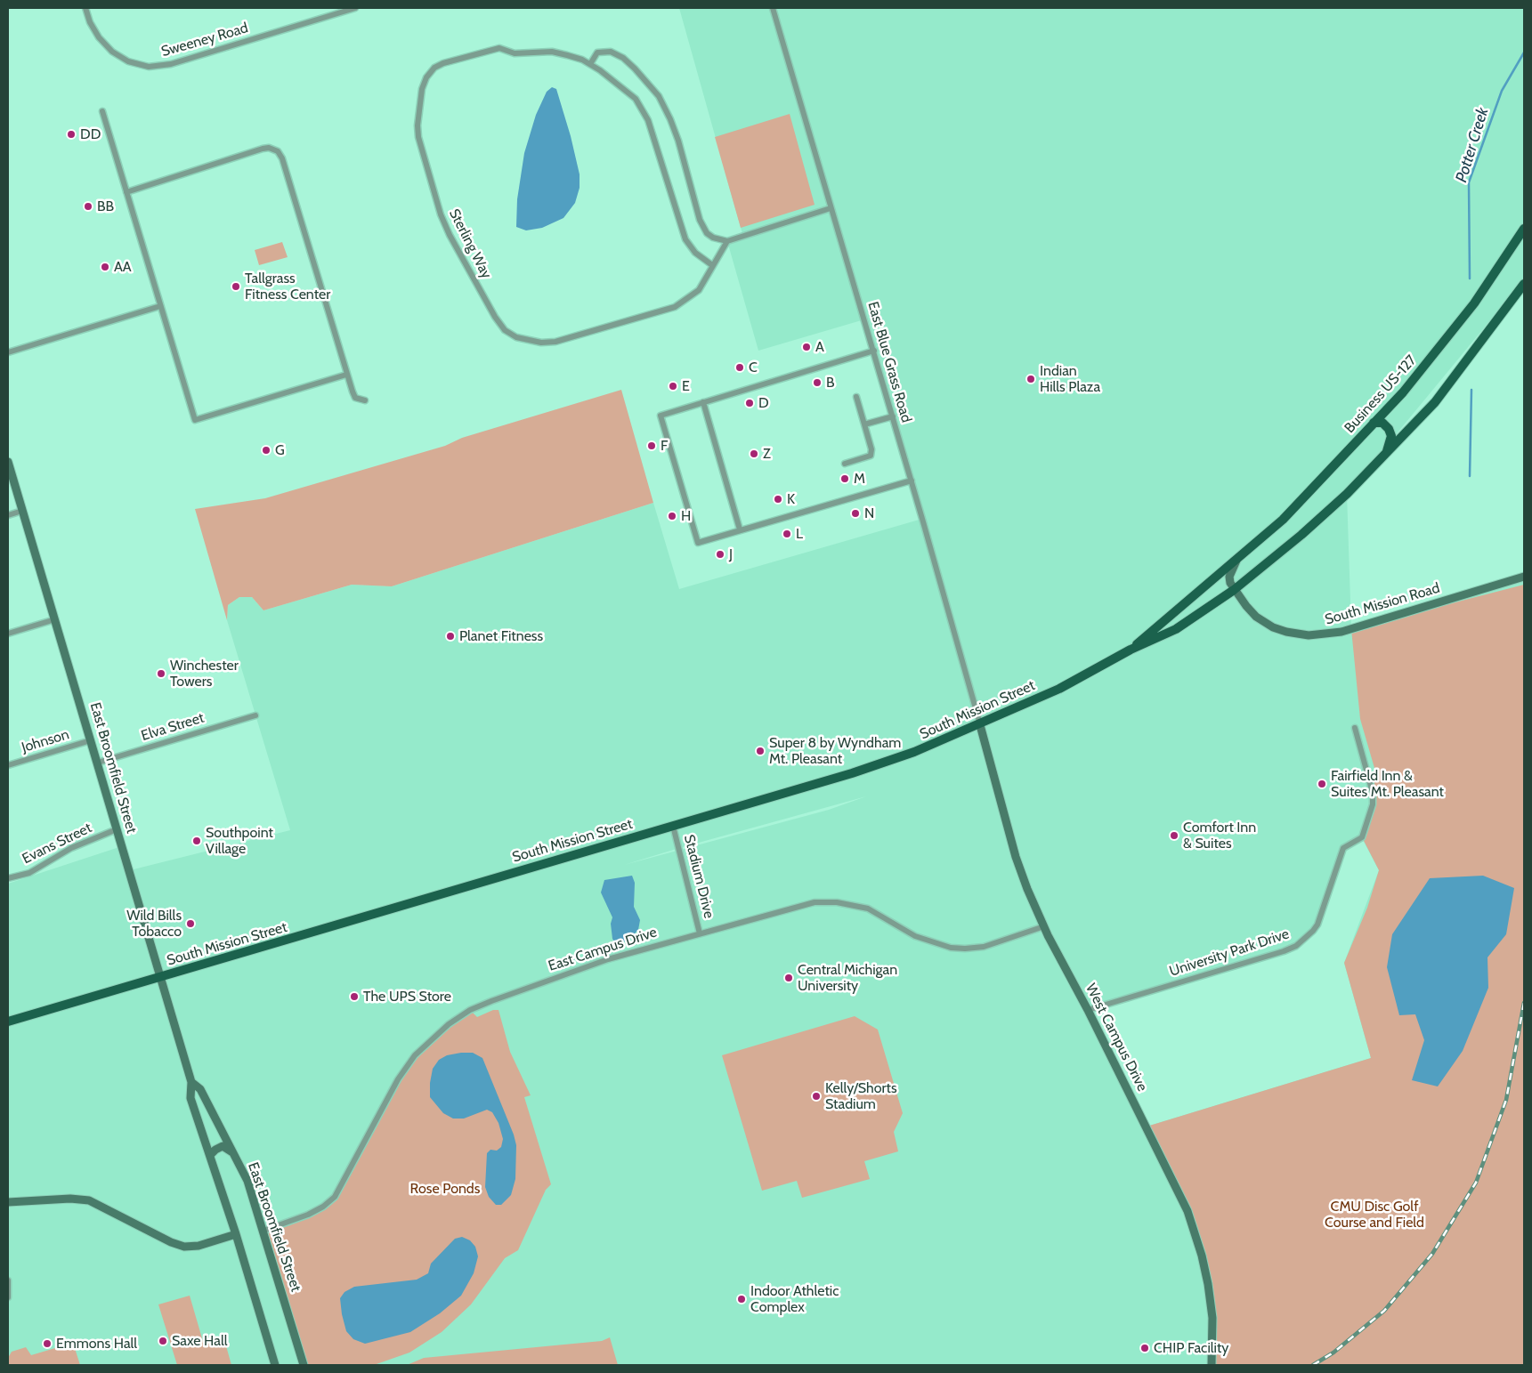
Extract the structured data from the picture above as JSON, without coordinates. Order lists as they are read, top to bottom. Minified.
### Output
{"streets":{"main road":["Business US-127","South Mission Road","South Mission Street","East Broomfield Street","West Campus Drive"],"street":["Sweeney Road","Sterling Way","East Blue Grass Road","Elva Street","Johnson","Evans Street","Stadium Drive","East Campus Drive","University Park Drive"]},"crossings":[["East Blue Grass Road","South Mission Street"],["East Blue Grass Road","West Campus Drive"],["Business US-127","South Mission Street"],["South Mission Road","South Mission Street"],["South Mission Street","East Broomfield Street"],["South Mission Street","Stadium Drive"],["South Mission Street","West Campus Drive"],["Elva Street","East Broomfield Street"],["Johnson","East Broomfield Street"],["East Broomfield Street","Evans Street"],["East Broomfield Street","East Campus Drive"],["Stadium Drive","East Campus Drive"],["East Campus Drive","West Campus Drive"],["University Park Drive","West Campus Drive"]],"water":["Potter Creek"],"parks":["Rose Ponds","CMU Disc Golf Course and Field"],"places":["DD","BB","AA","Tallgrass Fitness Center","A","C","Indian Hills Plaza","B","E","D","F","G","Z","M","K","N","H","L","J","Planet Fitness","Winchester Towers","Super 8 by Wyndham Mt. Pleasant","Fairfield Inn & Suites Mt. Pleasant","Comfort Inn & Suites","Southpoint Village","Wild Bills Tobacco","Central Michigan University","The UPS Store","Kelly/Shorts Stadium","Indoor Athletic Complex","Saxe Hall","Emmons Hall","CHIP Facility"]}
